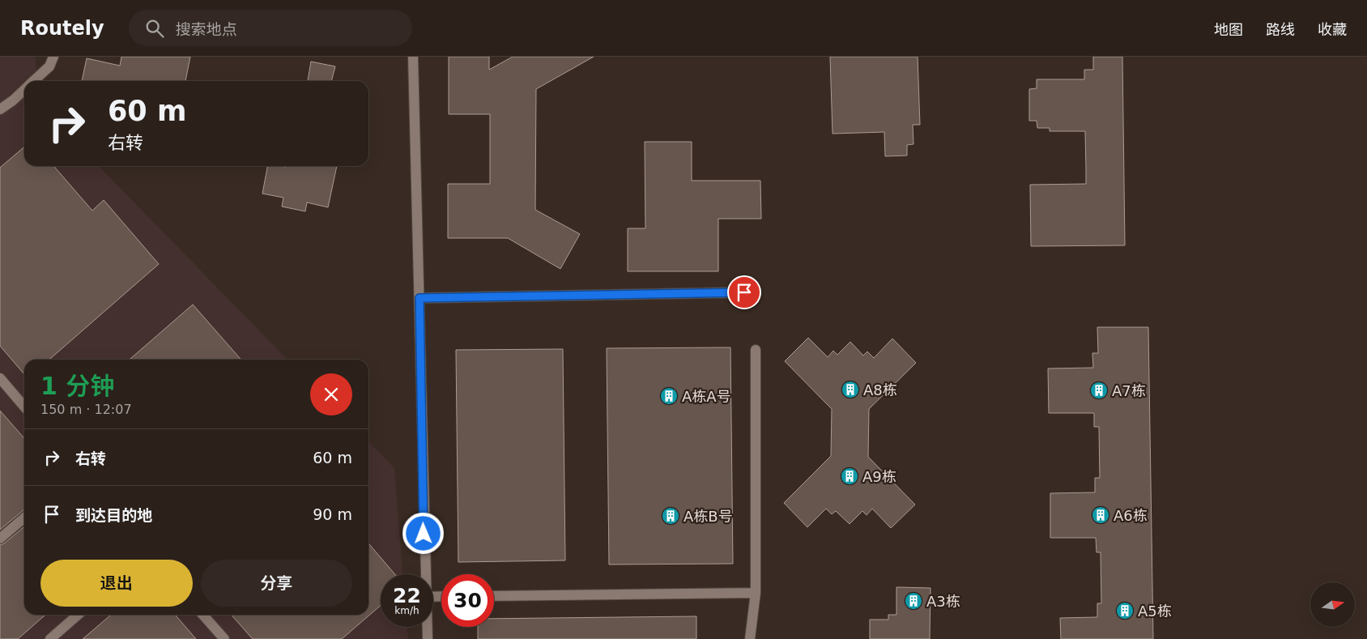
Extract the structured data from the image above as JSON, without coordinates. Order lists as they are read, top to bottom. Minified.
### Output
{"places":{"building":["A8栋","A7栋","A栋A号","A9栋","A6栋","A栋B号","A3栋","A5栋"]},"north":"right","page":{"header":"Routely","search":"搜索地点","nav":["地图","路线","收藏"],"turn":["60 m","右转"],"heading":["1 分钟","150 m · 12:07"],"list":[{"name":"右转","value":"60 m"},{"name":"到达目的地","value":"90 m"}],"buttons":["退出","分享"],"speed":"22 km/h","limit":"30"}}
